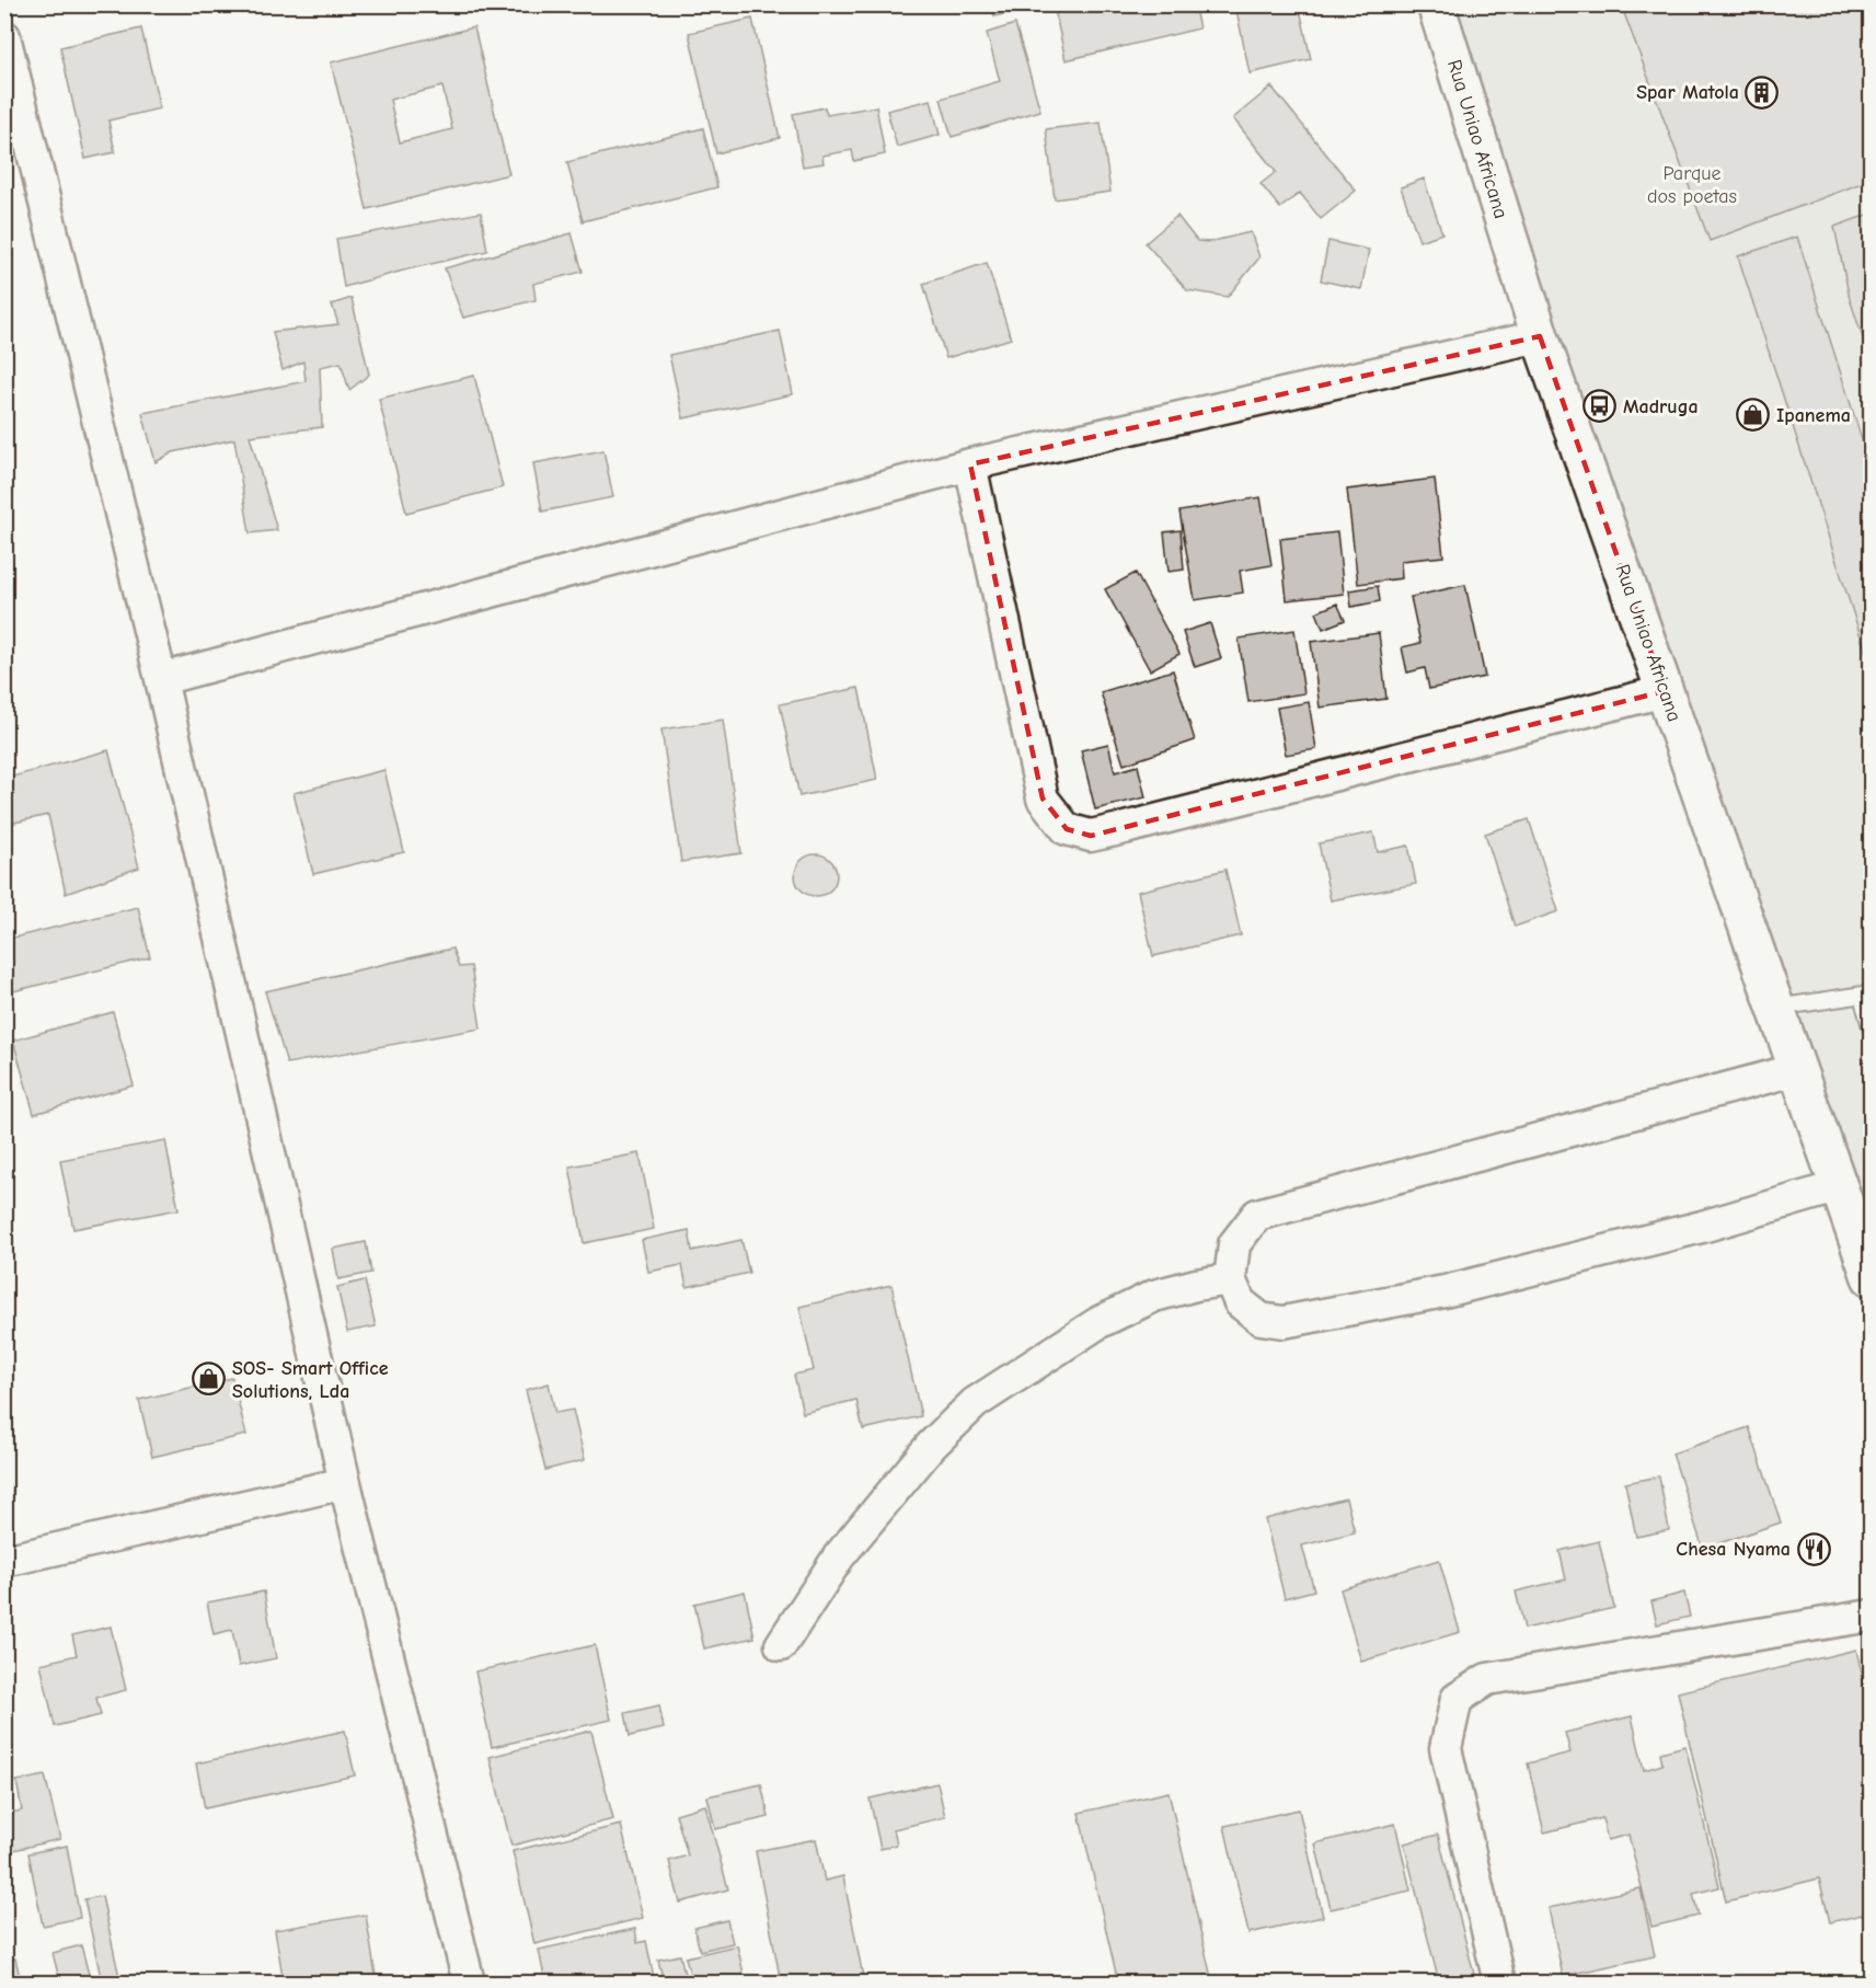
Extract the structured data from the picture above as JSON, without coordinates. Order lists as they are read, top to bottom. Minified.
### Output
{"streets":{"main road":["Rua Uniao Africana"]},"parks":["Parque dos poetas"],"places":{"building":["Spar Matola"],"bus stop":["Madruga"],"shop":["Ipanema","SOS- Smart Office Solutions, Lda"],"restaurant":["Chesa Nyama"]}}
